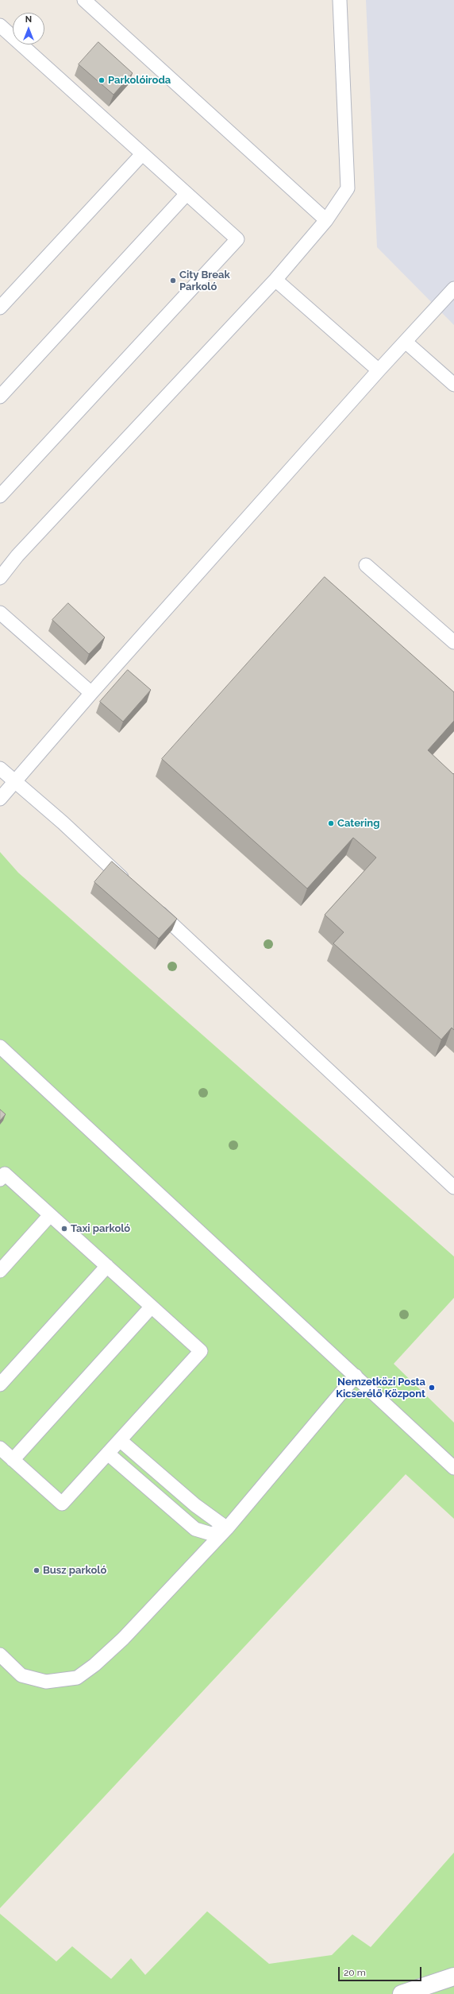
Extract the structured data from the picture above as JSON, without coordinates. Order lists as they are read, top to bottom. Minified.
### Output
{"places":["Parkolóiroda","City Break Parkoló","Catering","Taxi parkoló","Nemzetközi Posta Kicserélő Központ","Busz parkoló"],"scale_bar":"20 m","north":"top"}
